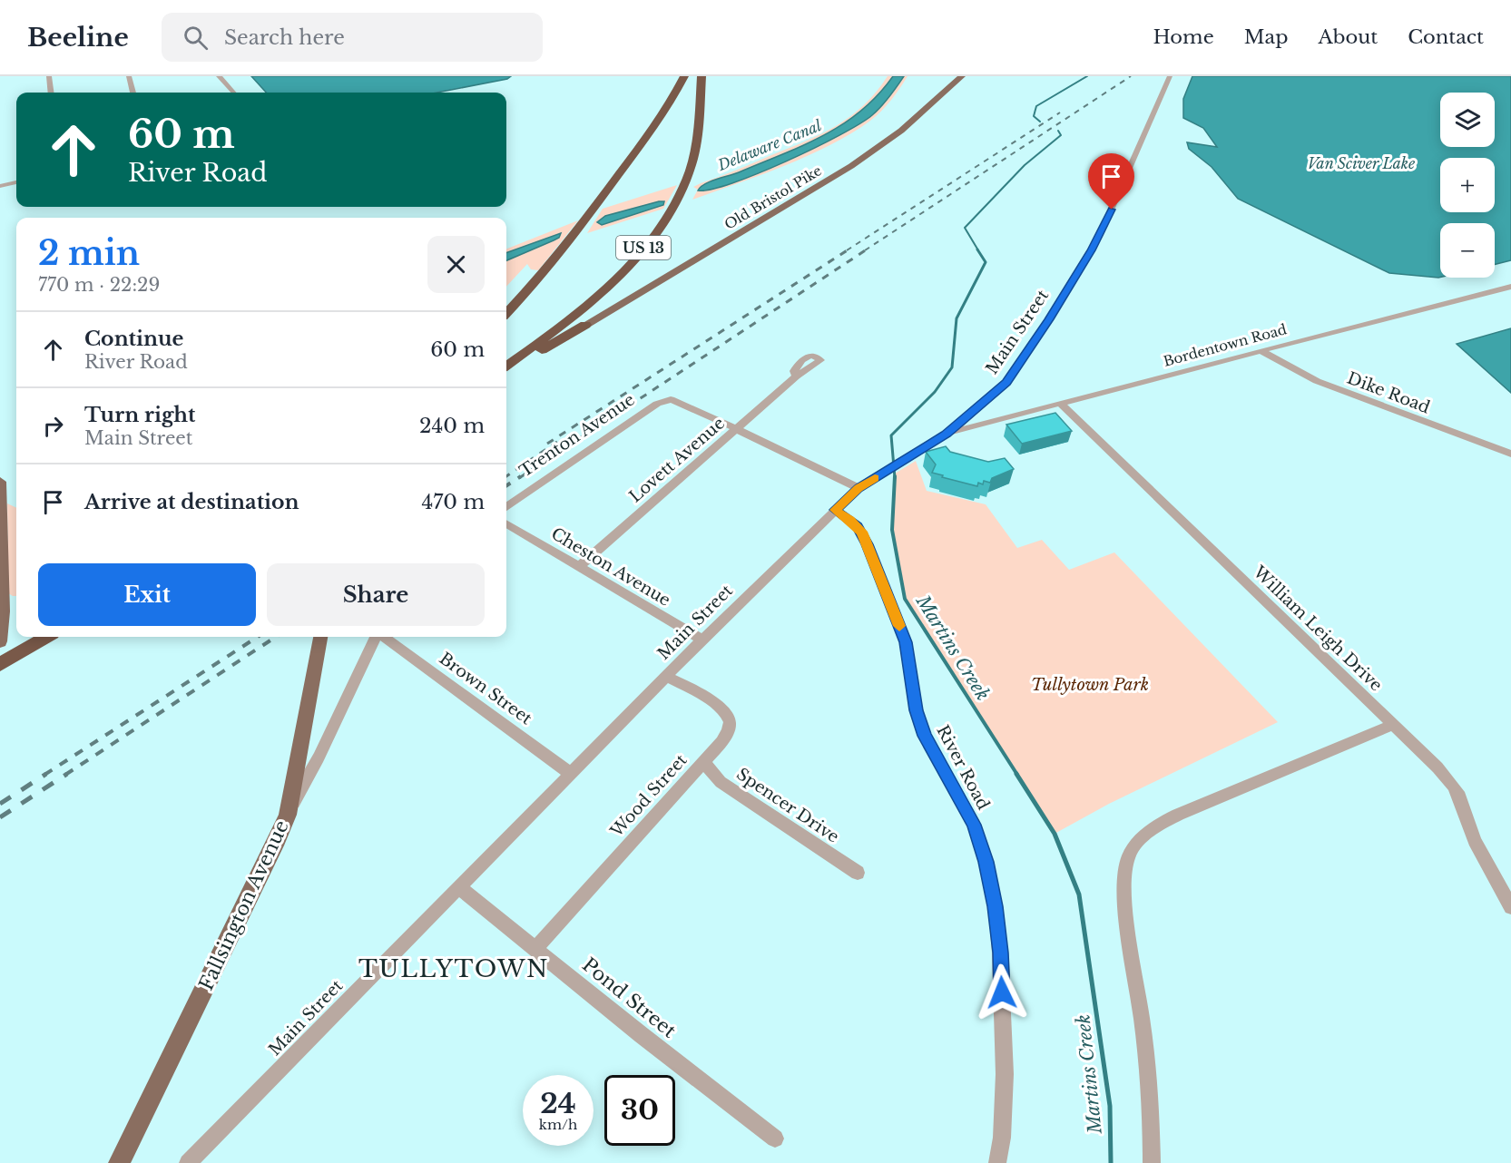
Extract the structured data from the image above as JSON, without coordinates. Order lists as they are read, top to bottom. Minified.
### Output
{"streets":{"highway":["US 13"],"main road":["Old Bristol Pike","Fallsington Avenue"],"street":["Main Street","Bordentown Road","Dike Road","Trenton Avenue","Lovett Avenue","Cheston Avenue","William Leigh Drive","Brown Street","River Road","Wood Street","Spencer Drive","Pond Street"]},"crossings":[["Main Street","Bordentown Road"],["Main Street","Cheston Avenue"],["Main Street","Brown Street"],["Main Street","River Road"],["Main Street","Wood Street"],["Main Street","Pond Street"],["Bordentown Road","Dike Road"],["Bordentown Road","William Leigh Drive"],["Trenton Avenue","Lovett Avenue"],["Lovett Avenue","Cheston Avenue"],["Wood Street","Spencer Drive"],["Wood Street","Pond Street"]],"districts":["TULLYTOWN"],"water":["Delaware Canal","Van Sciver Lake","Martins Creek"],"parks":["Tullytown Park"],"page":{"header":"Beeline","search":"Search here","nav":["Home","Map","About","Contact"],"map_buttons":["+","−"],"turn":["60 m","River Road"],"heading":["2 min","770 m · 22:29"],"list":[{"name":"Continue","note":"River Road","value":"60 m"},{"name":"Turn right","note":"Main Street","value":"240 m"},{"name":"Arrive at destination","value":"470 m"}],"buttons":["Exit","Share"],"speed":"24 km/h","limit":"30"}}
